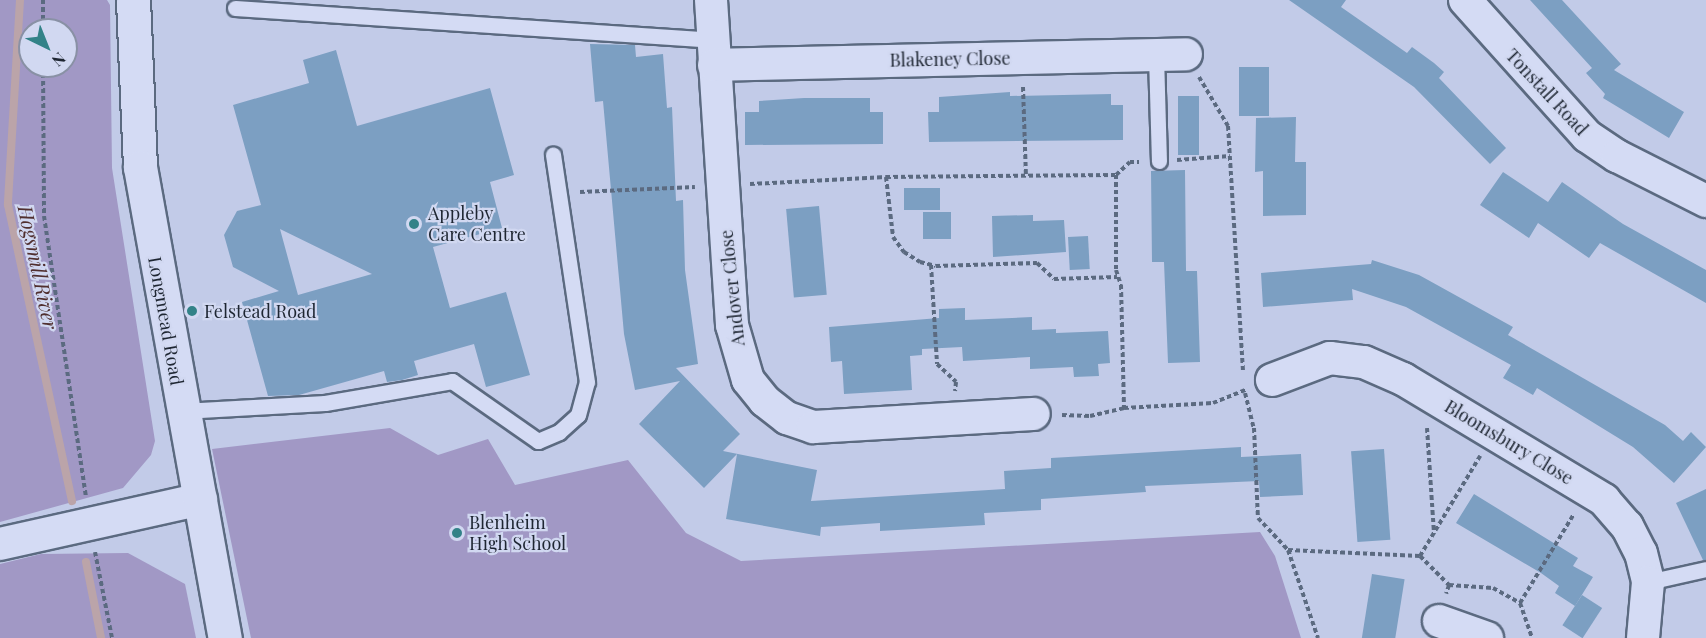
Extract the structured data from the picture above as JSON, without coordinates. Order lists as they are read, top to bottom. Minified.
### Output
{"streets":{"street":["Blakeney Close","Tonstall Road","Andover Close","Longmead Road","Bloomsbury Close"]},"crossings":[["Blakeney Close","Andover Close"]],"water":["Hogsmill River"],"places":["Appleby Care Centre","Felstead Road","Blenheim High School"],"north":"bottom right"}
